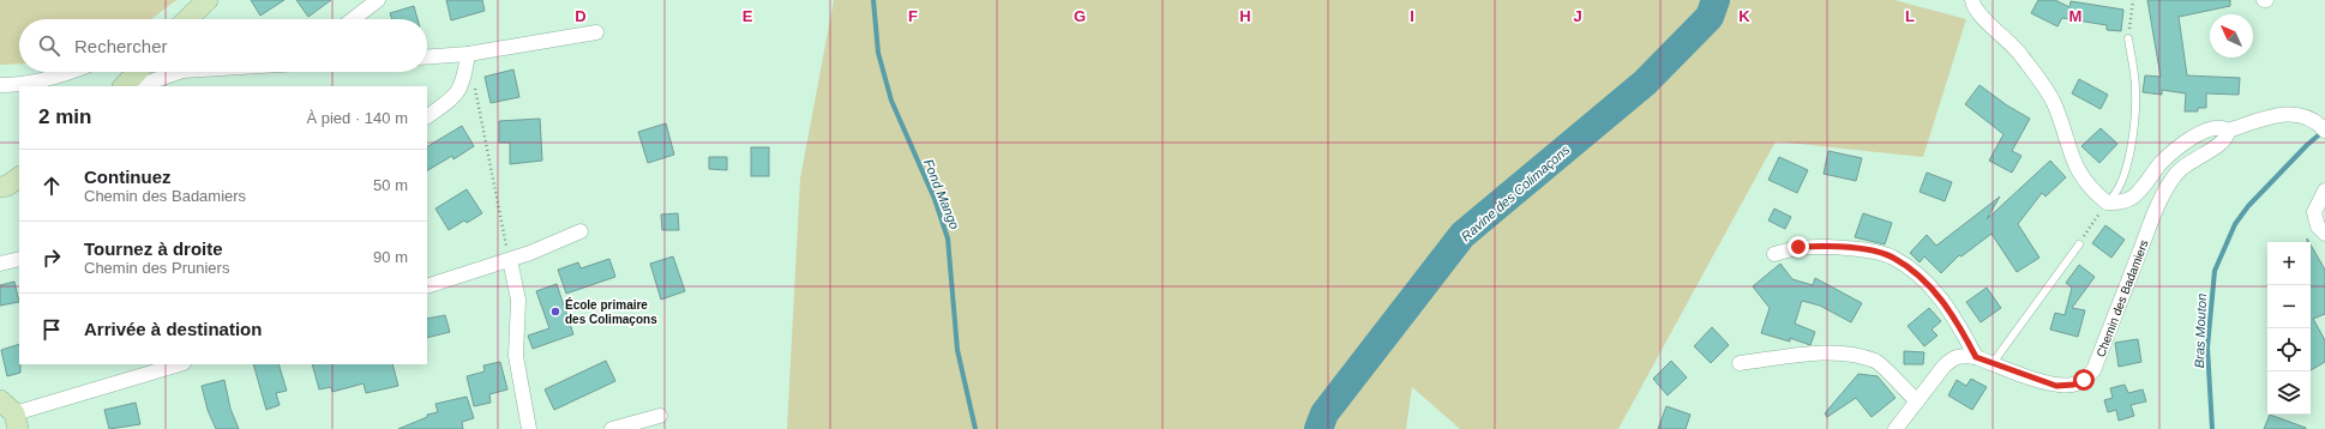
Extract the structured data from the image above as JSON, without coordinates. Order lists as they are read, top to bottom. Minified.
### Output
{"streets":{"street":["Chemin des Badamiers"]},"water":["Ravine des Colimaçons","Fond Mango","Bras Mouton"],"places":["École primaire des Colimaçons"],"north":"top left","page":{"search":"Rechercher","heading":["2 min","À pied · 140 m"],"list":[["Continuez","Chemin des Badamiers","50 m"],["Tournez à droite","Chemin des Pruniers","90 m"],"Arrivée à destination"],"map_buttons":["+","−"]},"grid":{"columns":["D","E","F","G","H","I","J","K","L","M"]}}
